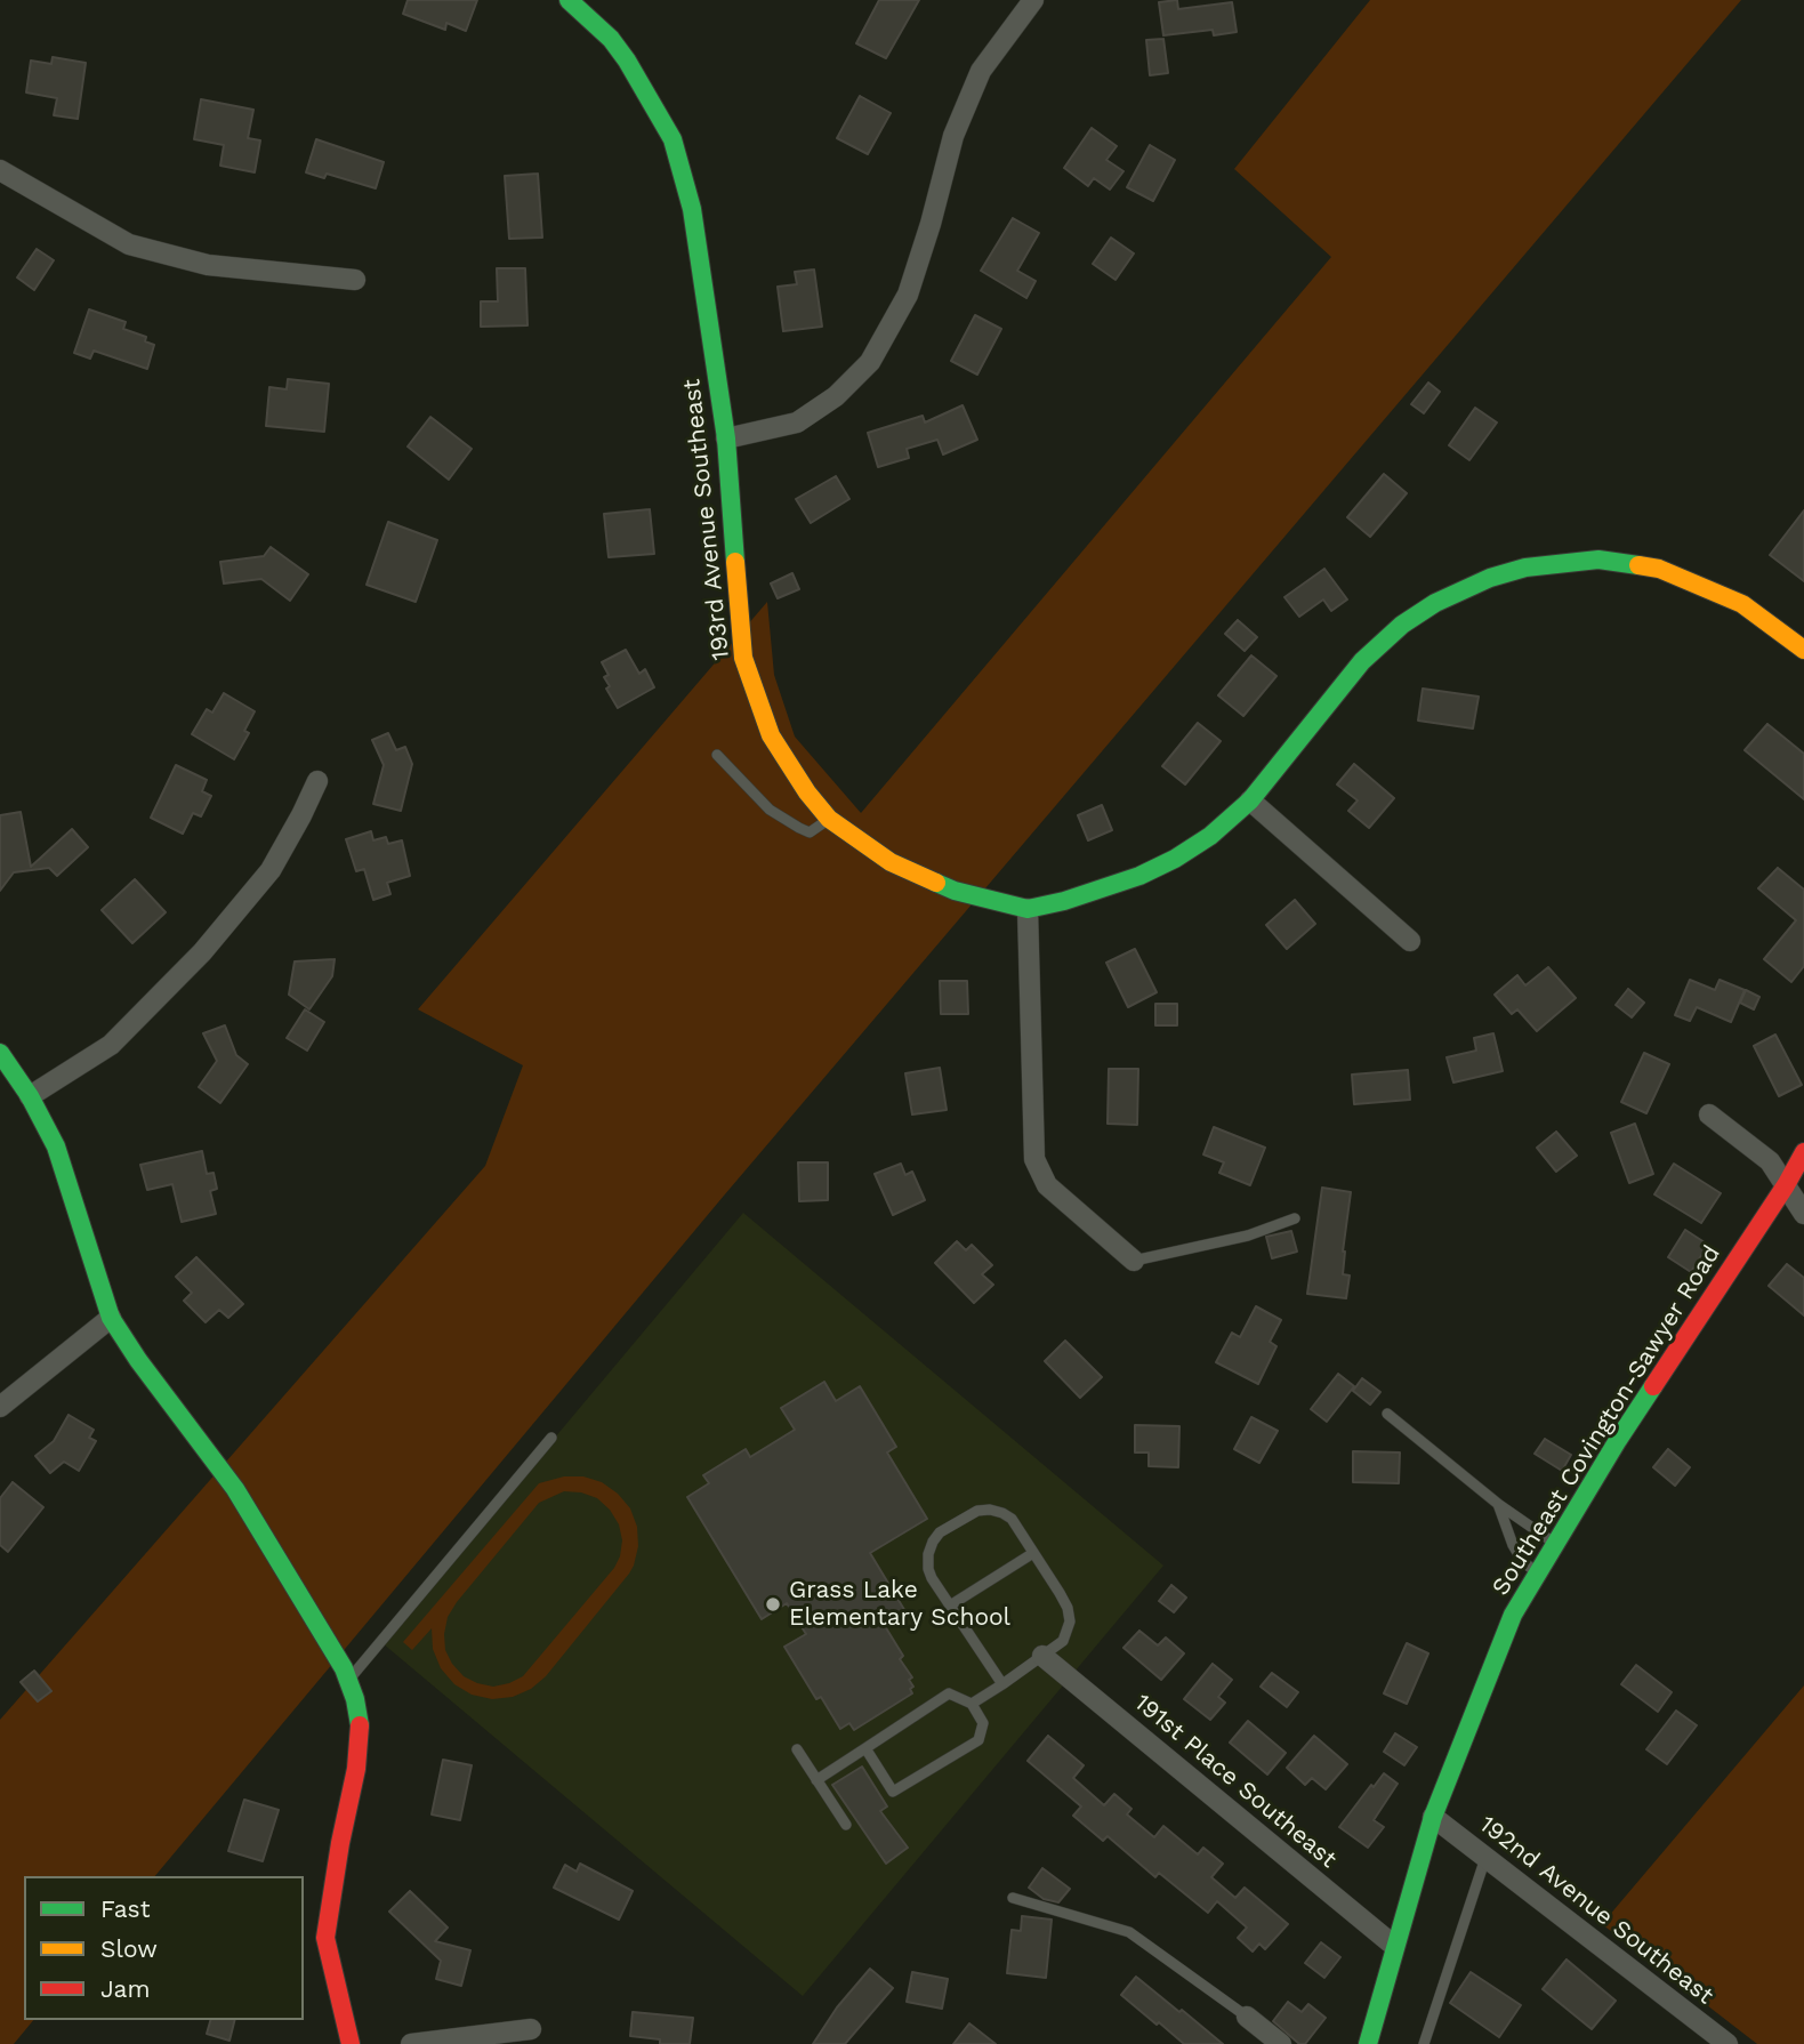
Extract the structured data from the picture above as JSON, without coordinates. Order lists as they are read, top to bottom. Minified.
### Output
{"streets":{"street":["193rd Avenue Southeast","Southeast Covington-Sawyer Road","191st Place Southeast","192nd Avenue Southeast"]},"crossings":[["Southeast Covington-Sawyer Road","191st Place Southeast"],["Southeast Covington-Sawyer Road","192nd Avenue Southeast"]],"places":["Grass Lake Elementary School"],"legend":["Fast","Slow","Jam"]}
